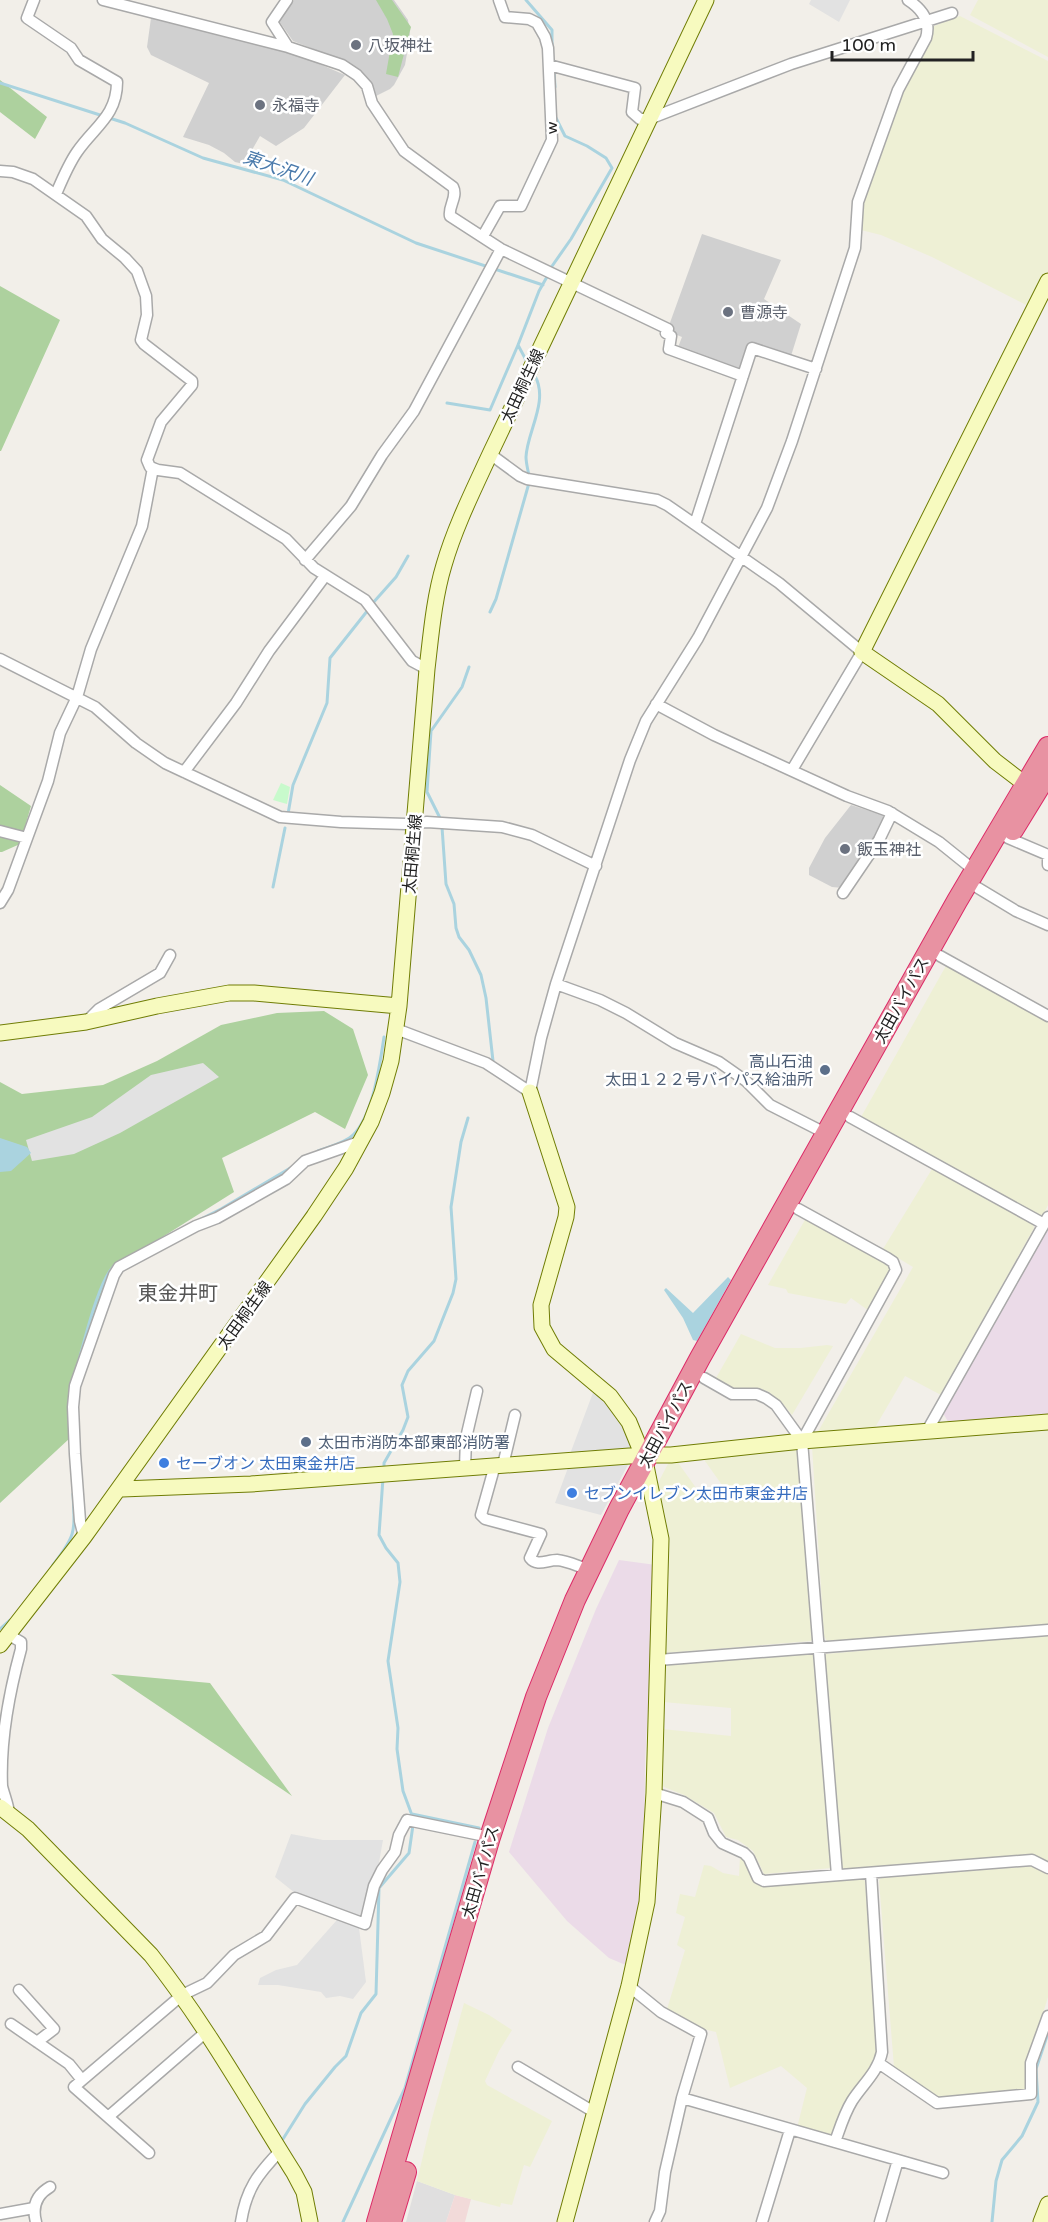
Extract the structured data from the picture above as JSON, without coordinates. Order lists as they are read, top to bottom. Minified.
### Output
{"streets":{"highway":["太田バイパス"],"street":["w","太田桐生線"]},"districts":["東金井町"],"water":["東大沢川"],"places":["八坂神社","永福寺","曹源寺","飯玉神社","高山石油 太田１２２号バイパス給油所","太田市消防本部東部消防署","セーブオン 太田東金井店","セブンイレブン太田市東金井店"],"scale_bar":"100 m"}
